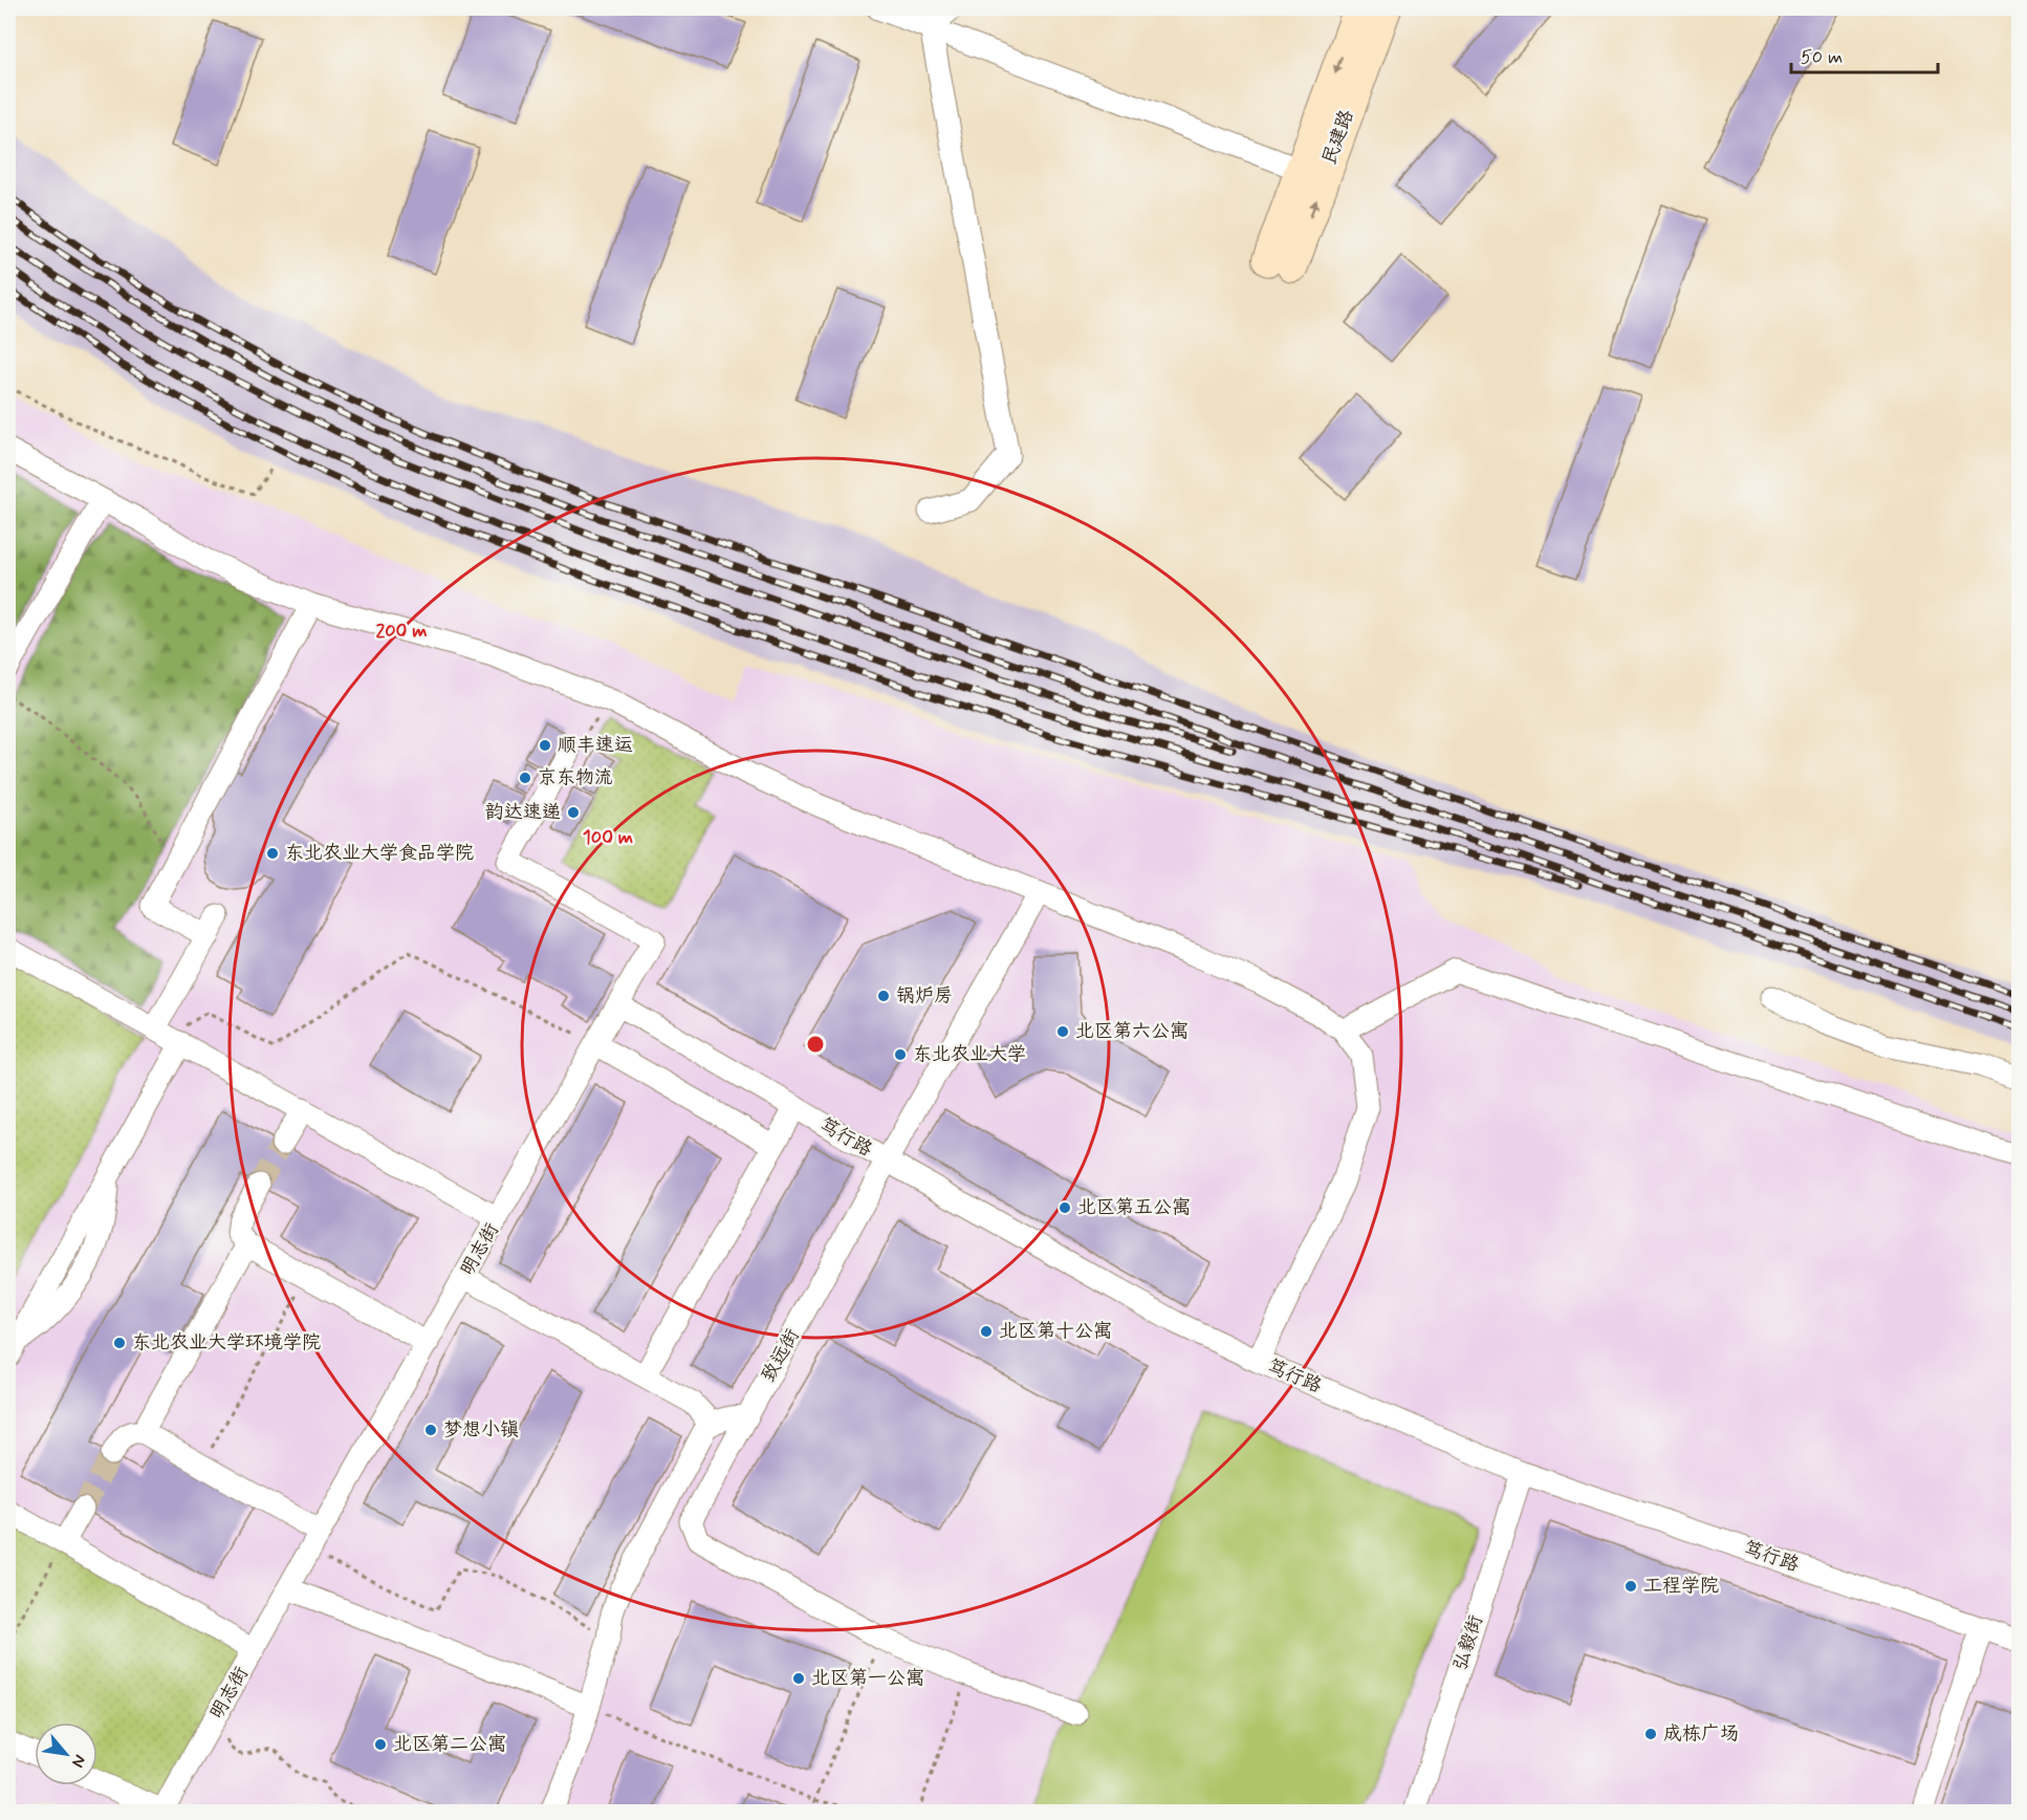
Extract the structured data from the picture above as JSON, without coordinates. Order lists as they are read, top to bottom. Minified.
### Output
{"streets":{"street":["民建路","笃行路","明志街","致远街","弘毅街"]},"crossings":[["笃行路","明志街"],["笃行路","致远街"],["笃行路","弘毅街"]],"places":["顺丰速运","京东物流","韵达速递","东北农业大学食品学院","锅炉房","北区第六公寓","东北农业大学","北区第五公寓","北区第十公寓","东北农业大学环境学院","梦想小镇","工程学院","北区第一公寓","成栋广场","北区第二公寓"],"scale_bar":"50 m","north":"bottom right","rings":["200 m","100 m"]}
